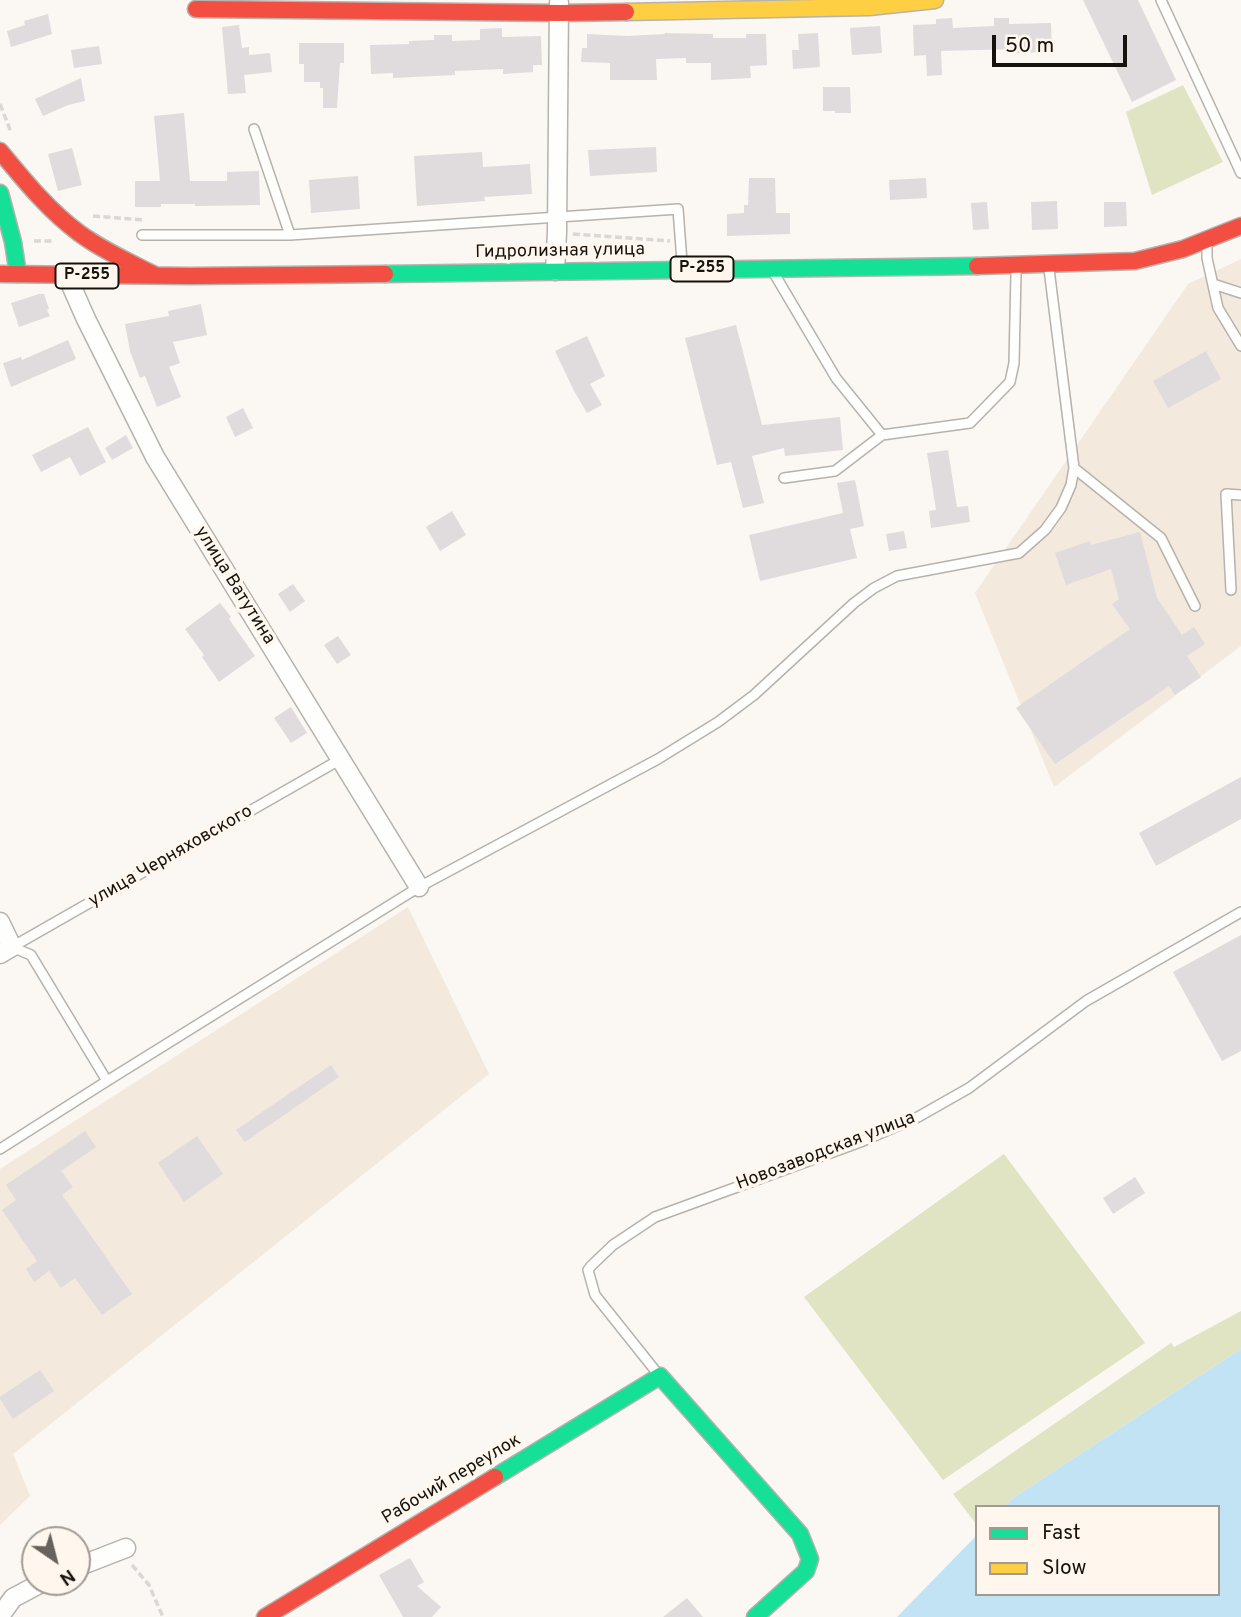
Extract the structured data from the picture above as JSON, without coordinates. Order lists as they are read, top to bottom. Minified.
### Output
{"streets":{"main road":["Гидролизная улица","Р-255","Рабочий переулок"],"street":["улица Ватутина"],"lane":["улица Черняховского","Новозаводская улица"]},"crossings":[["Гидролизная улица","улица Ватутина"],["улица Ватутина","улица Черняховского"],["Новозаводская улица","Рабочий переулок"]],"legend":["Fast","Slow"],"scale_bar":"50 m","north":"bottom right"}
